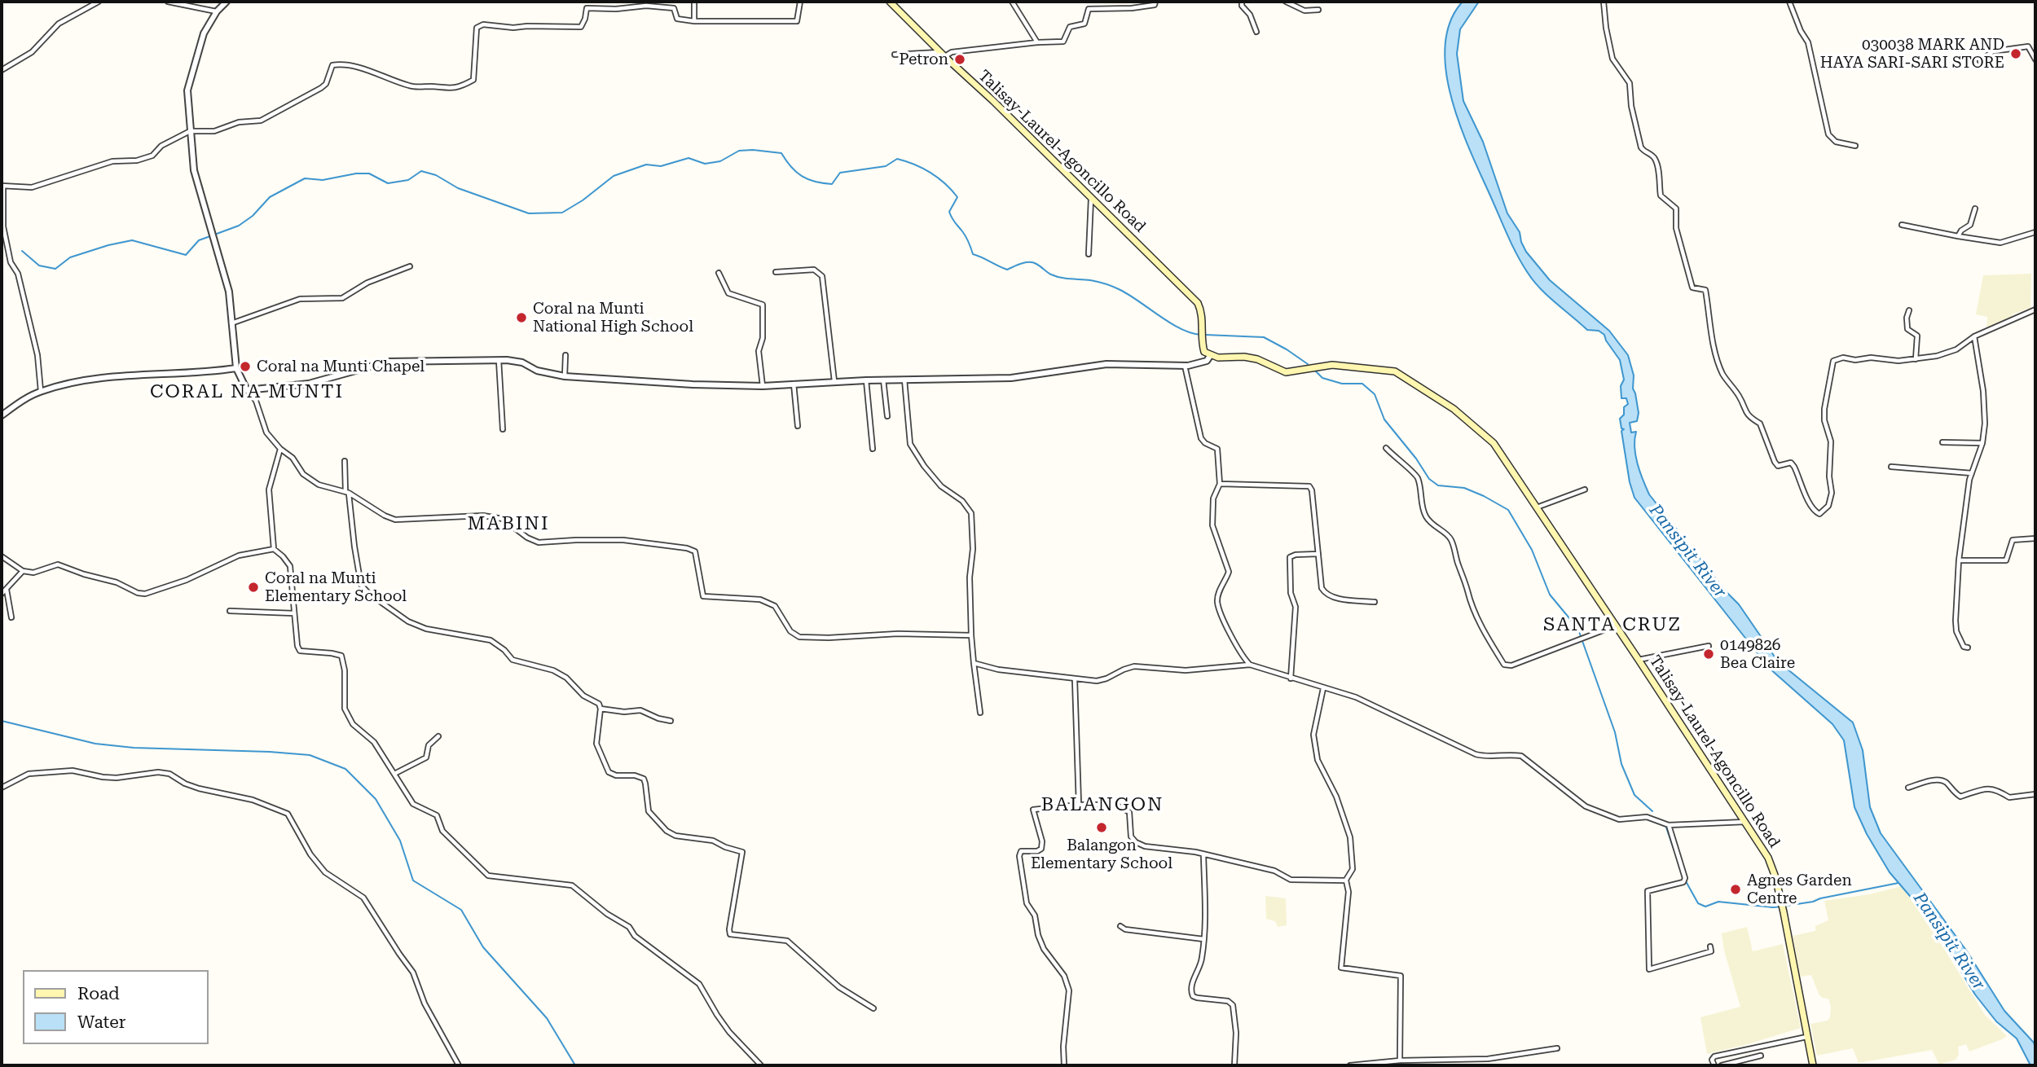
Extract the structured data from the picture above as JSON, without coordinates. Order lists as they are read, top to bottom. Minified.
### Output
{"streets":{"main road":["Talisay-Laurel-Agoncillo Road"]},"districts":["CORAL NA MUNTI","MABINI","SANTA CRUZ","BALANGON"],"water":["Pansipit River"],"places":["030038 MARK AND HAYA SARI-SARI STORE","Petron","Coral na Munti National High School","Coral na Munti Chapel","Coral na Munti Elementary School","0149826 Bea Claire","Balangon Elementary School","Agnes Garden Centre"],"legend":["Road","Water"]}
